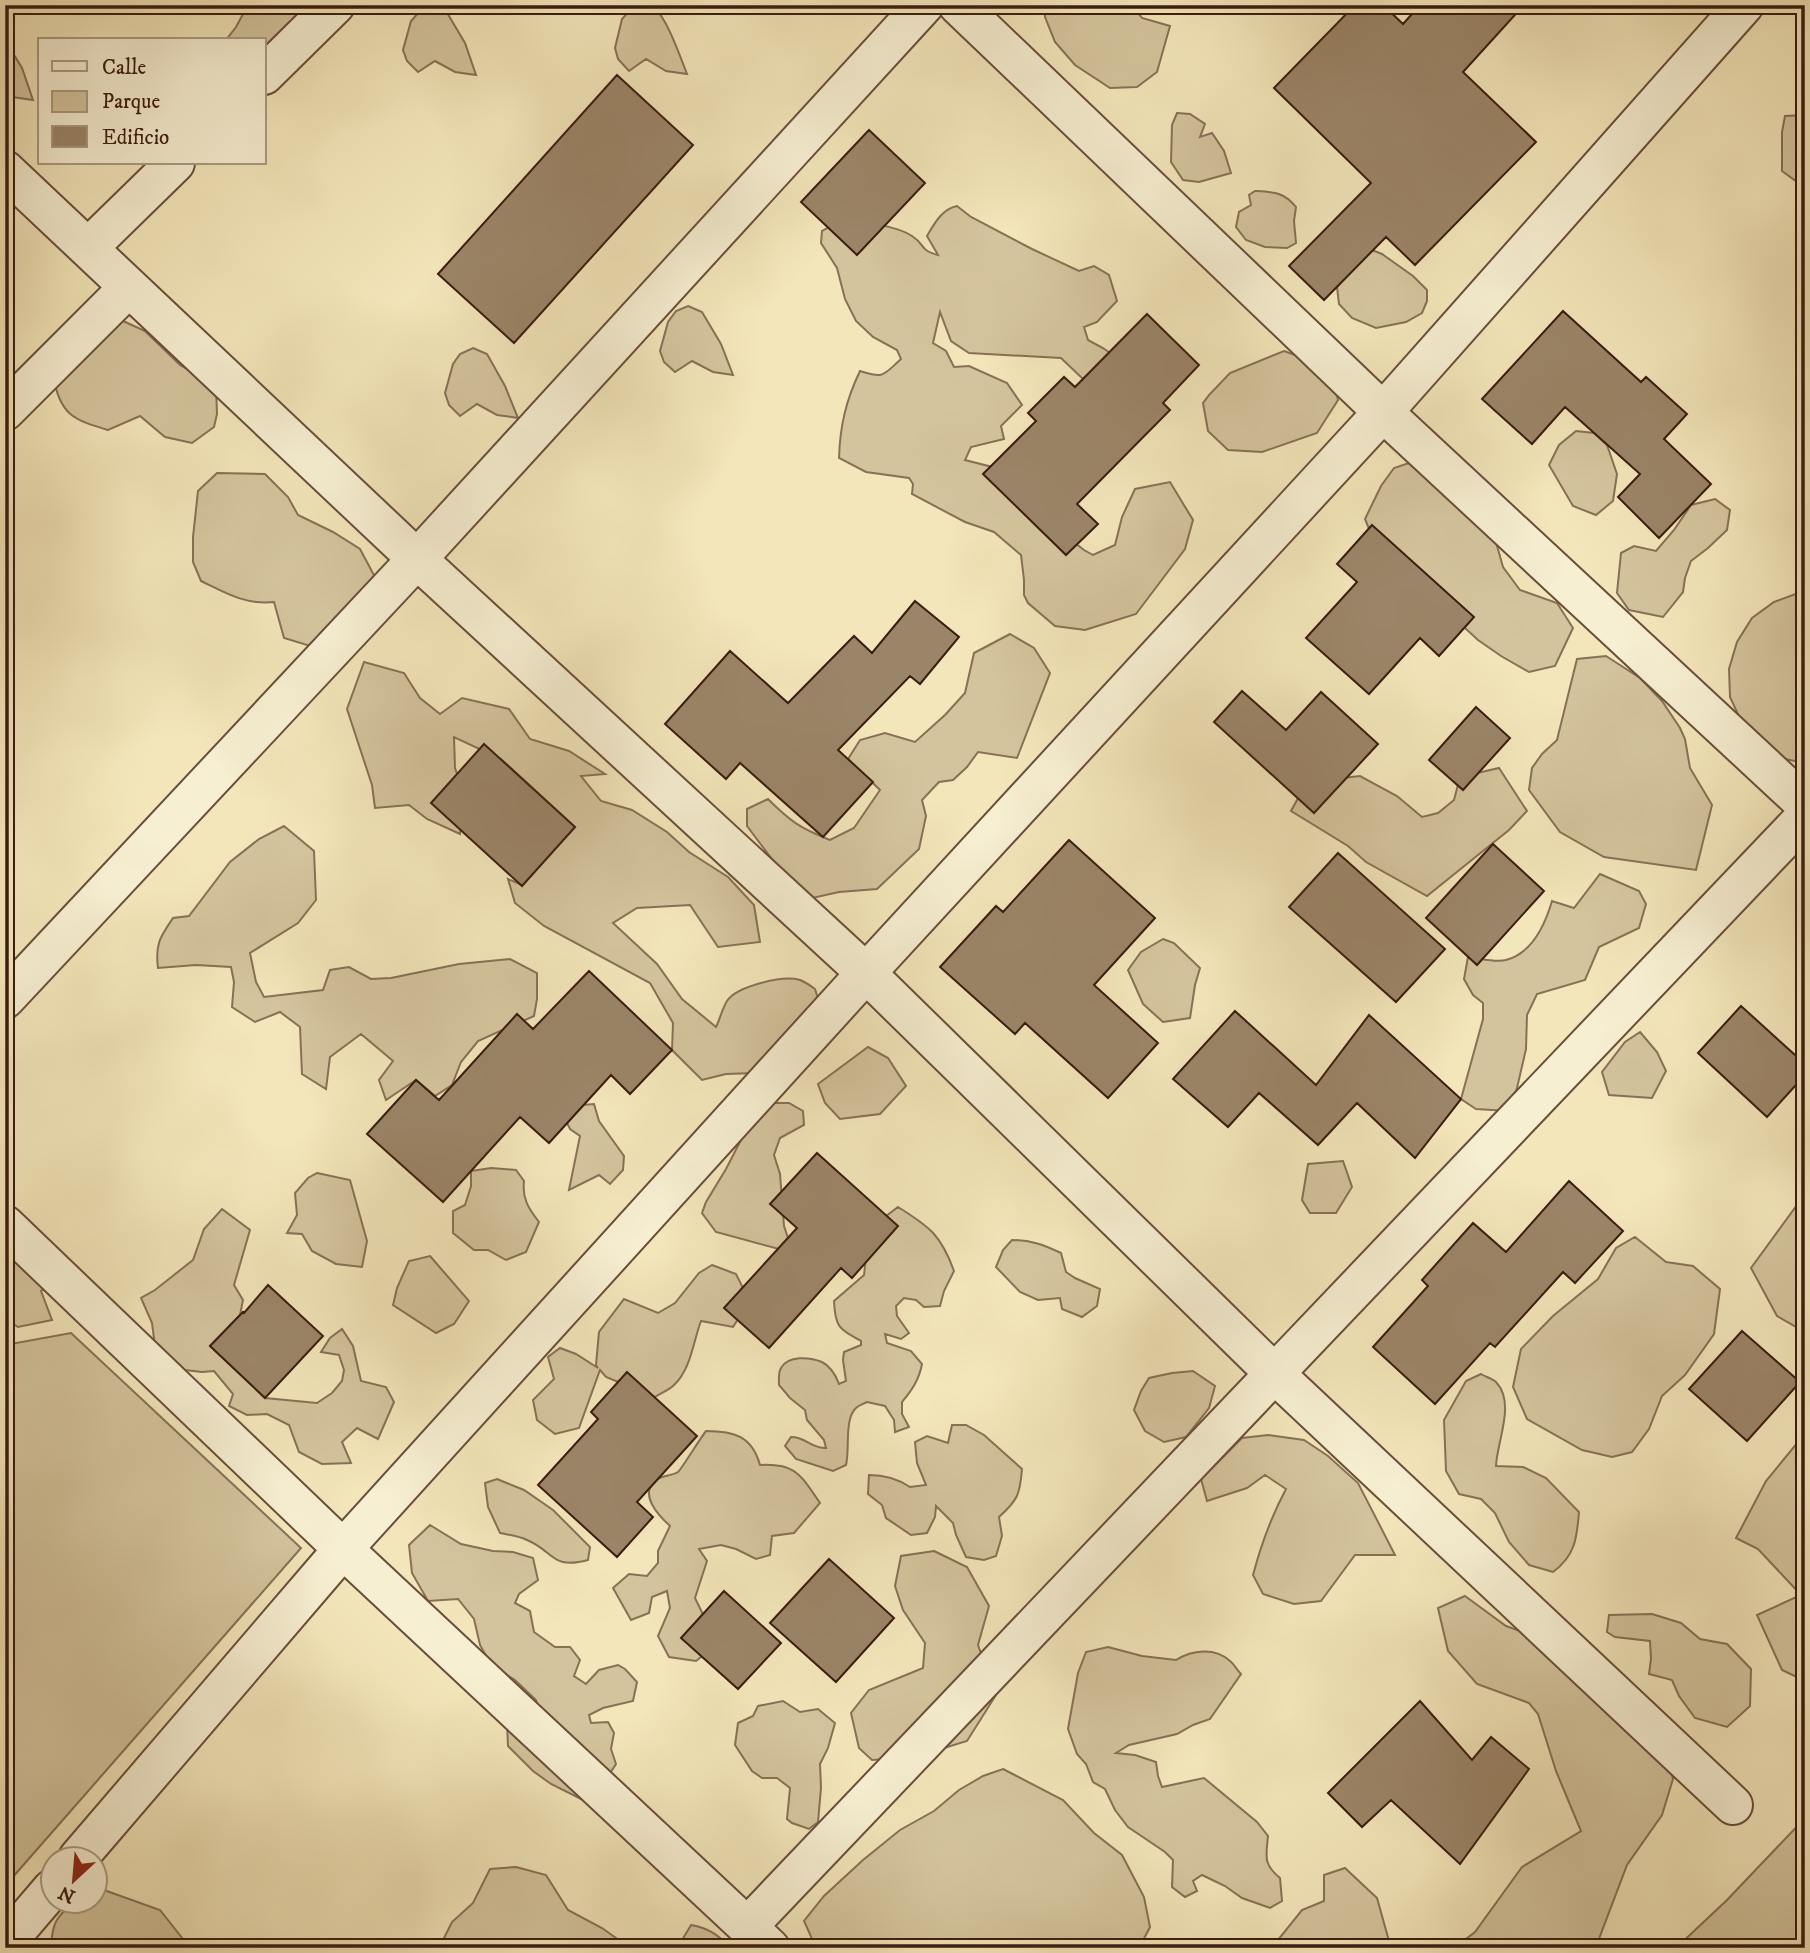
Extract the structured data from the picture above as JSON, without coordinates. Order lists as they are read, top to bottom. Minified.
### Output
{"legend":["Calle","Parque","Edificio"],"north":"bottom left"}
